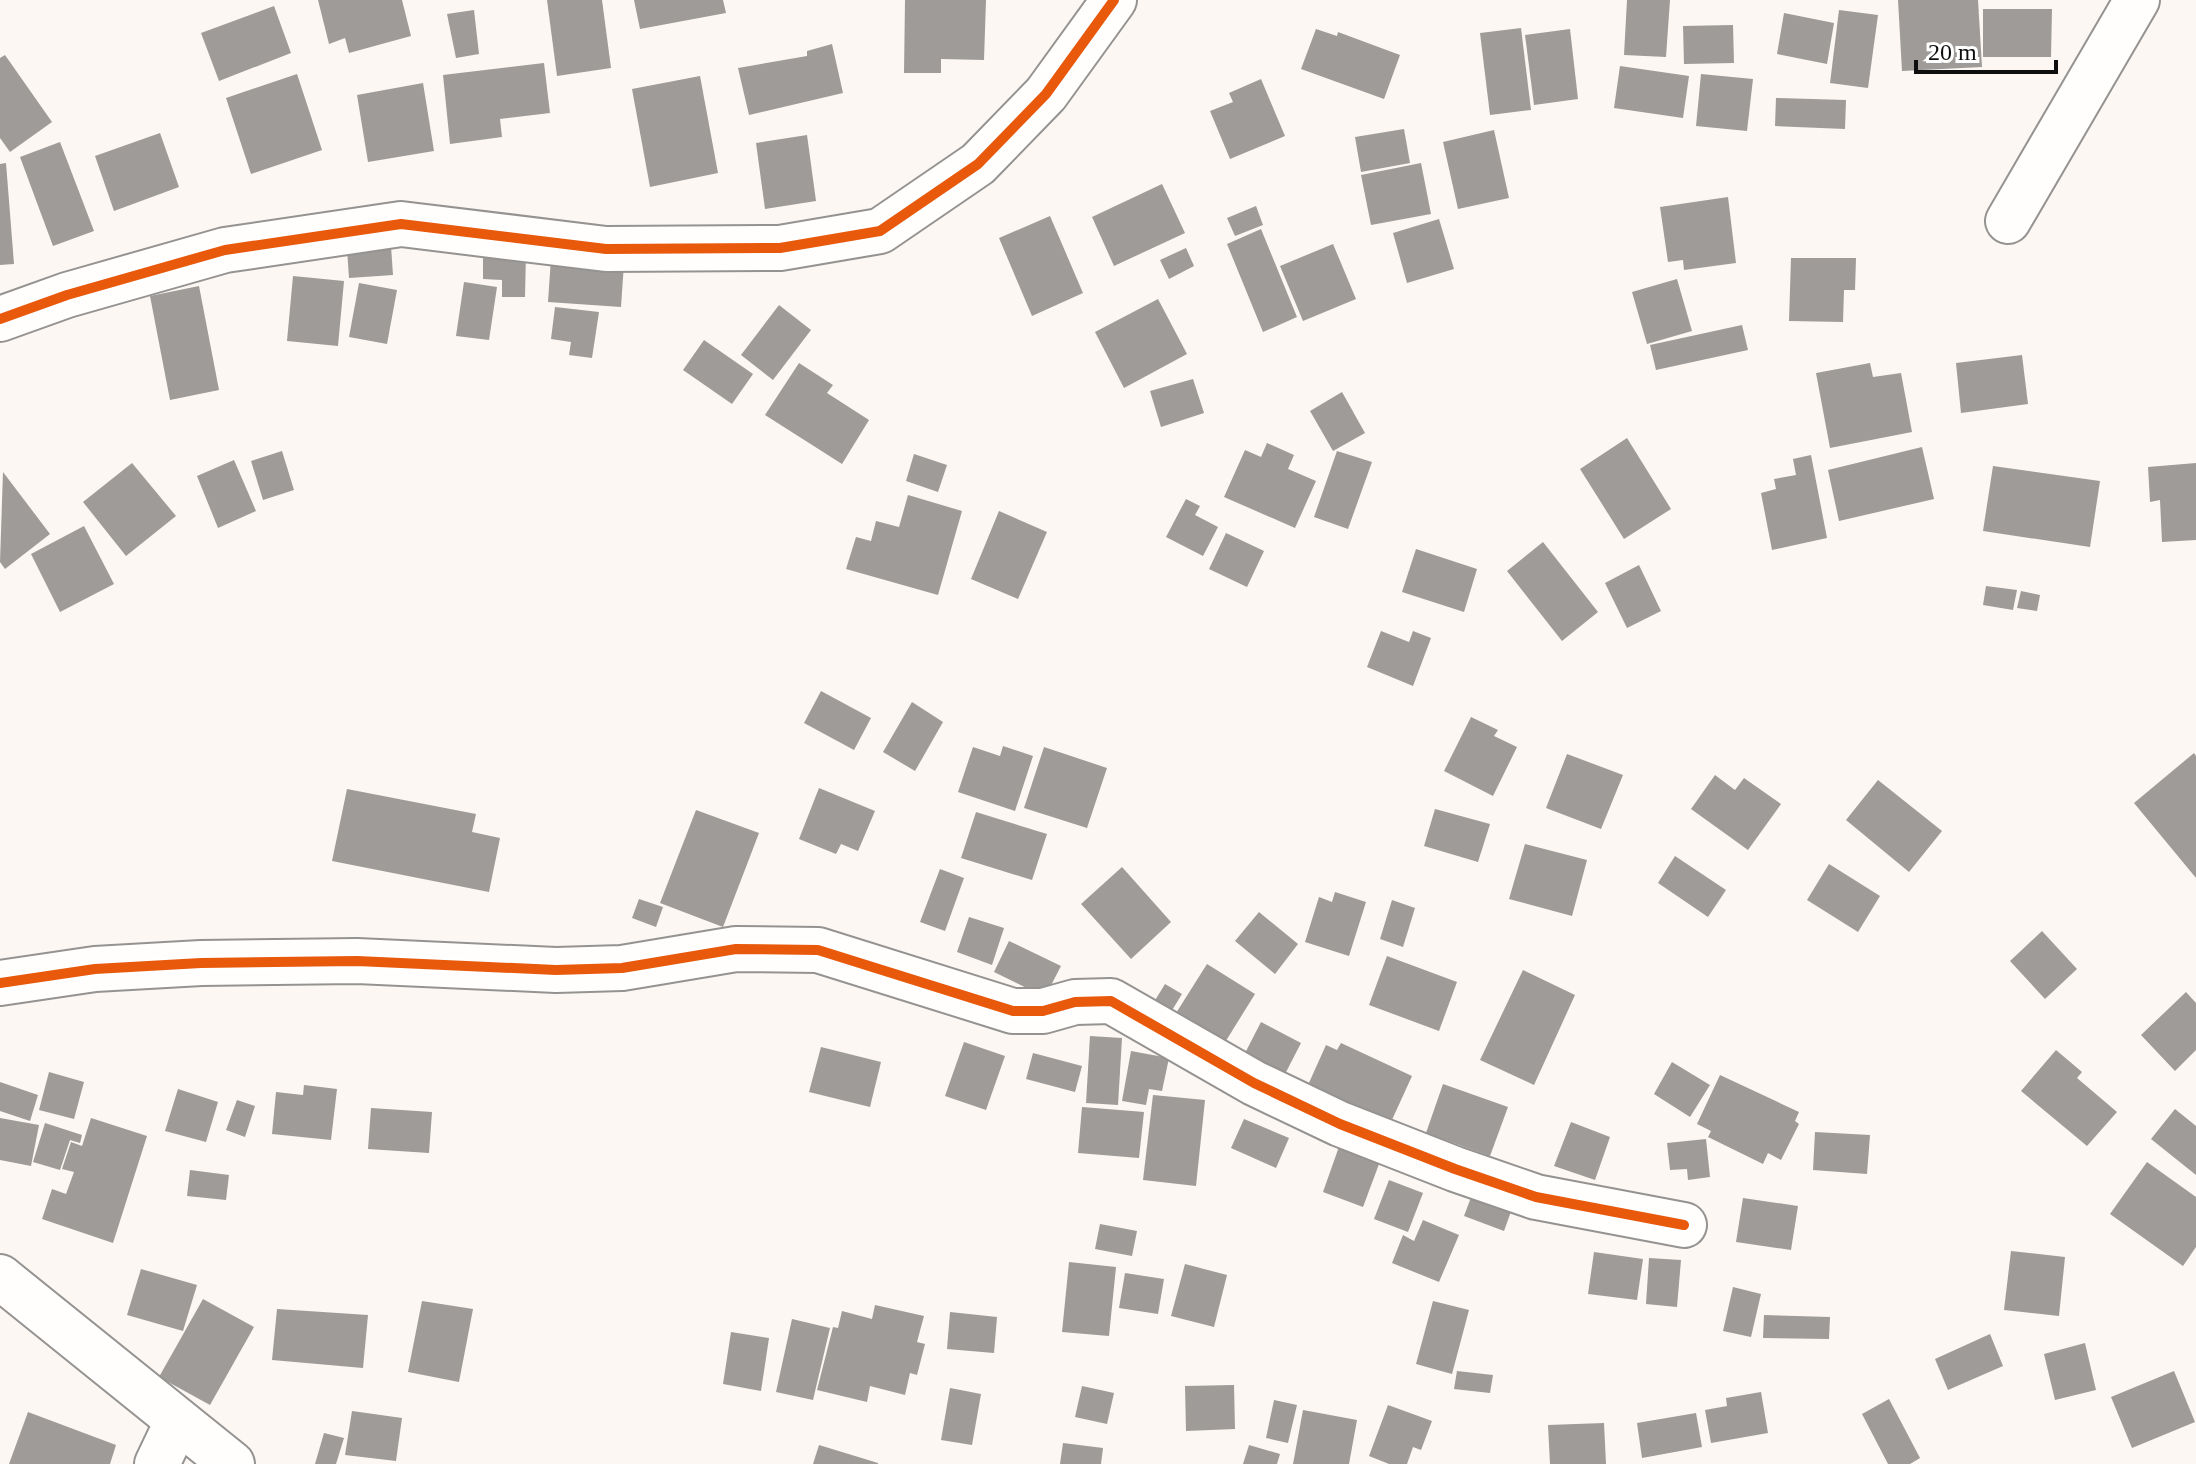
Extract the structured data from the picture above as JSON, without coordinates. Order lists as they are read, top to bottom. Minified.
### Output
{"scale_bar":"20 m"}
